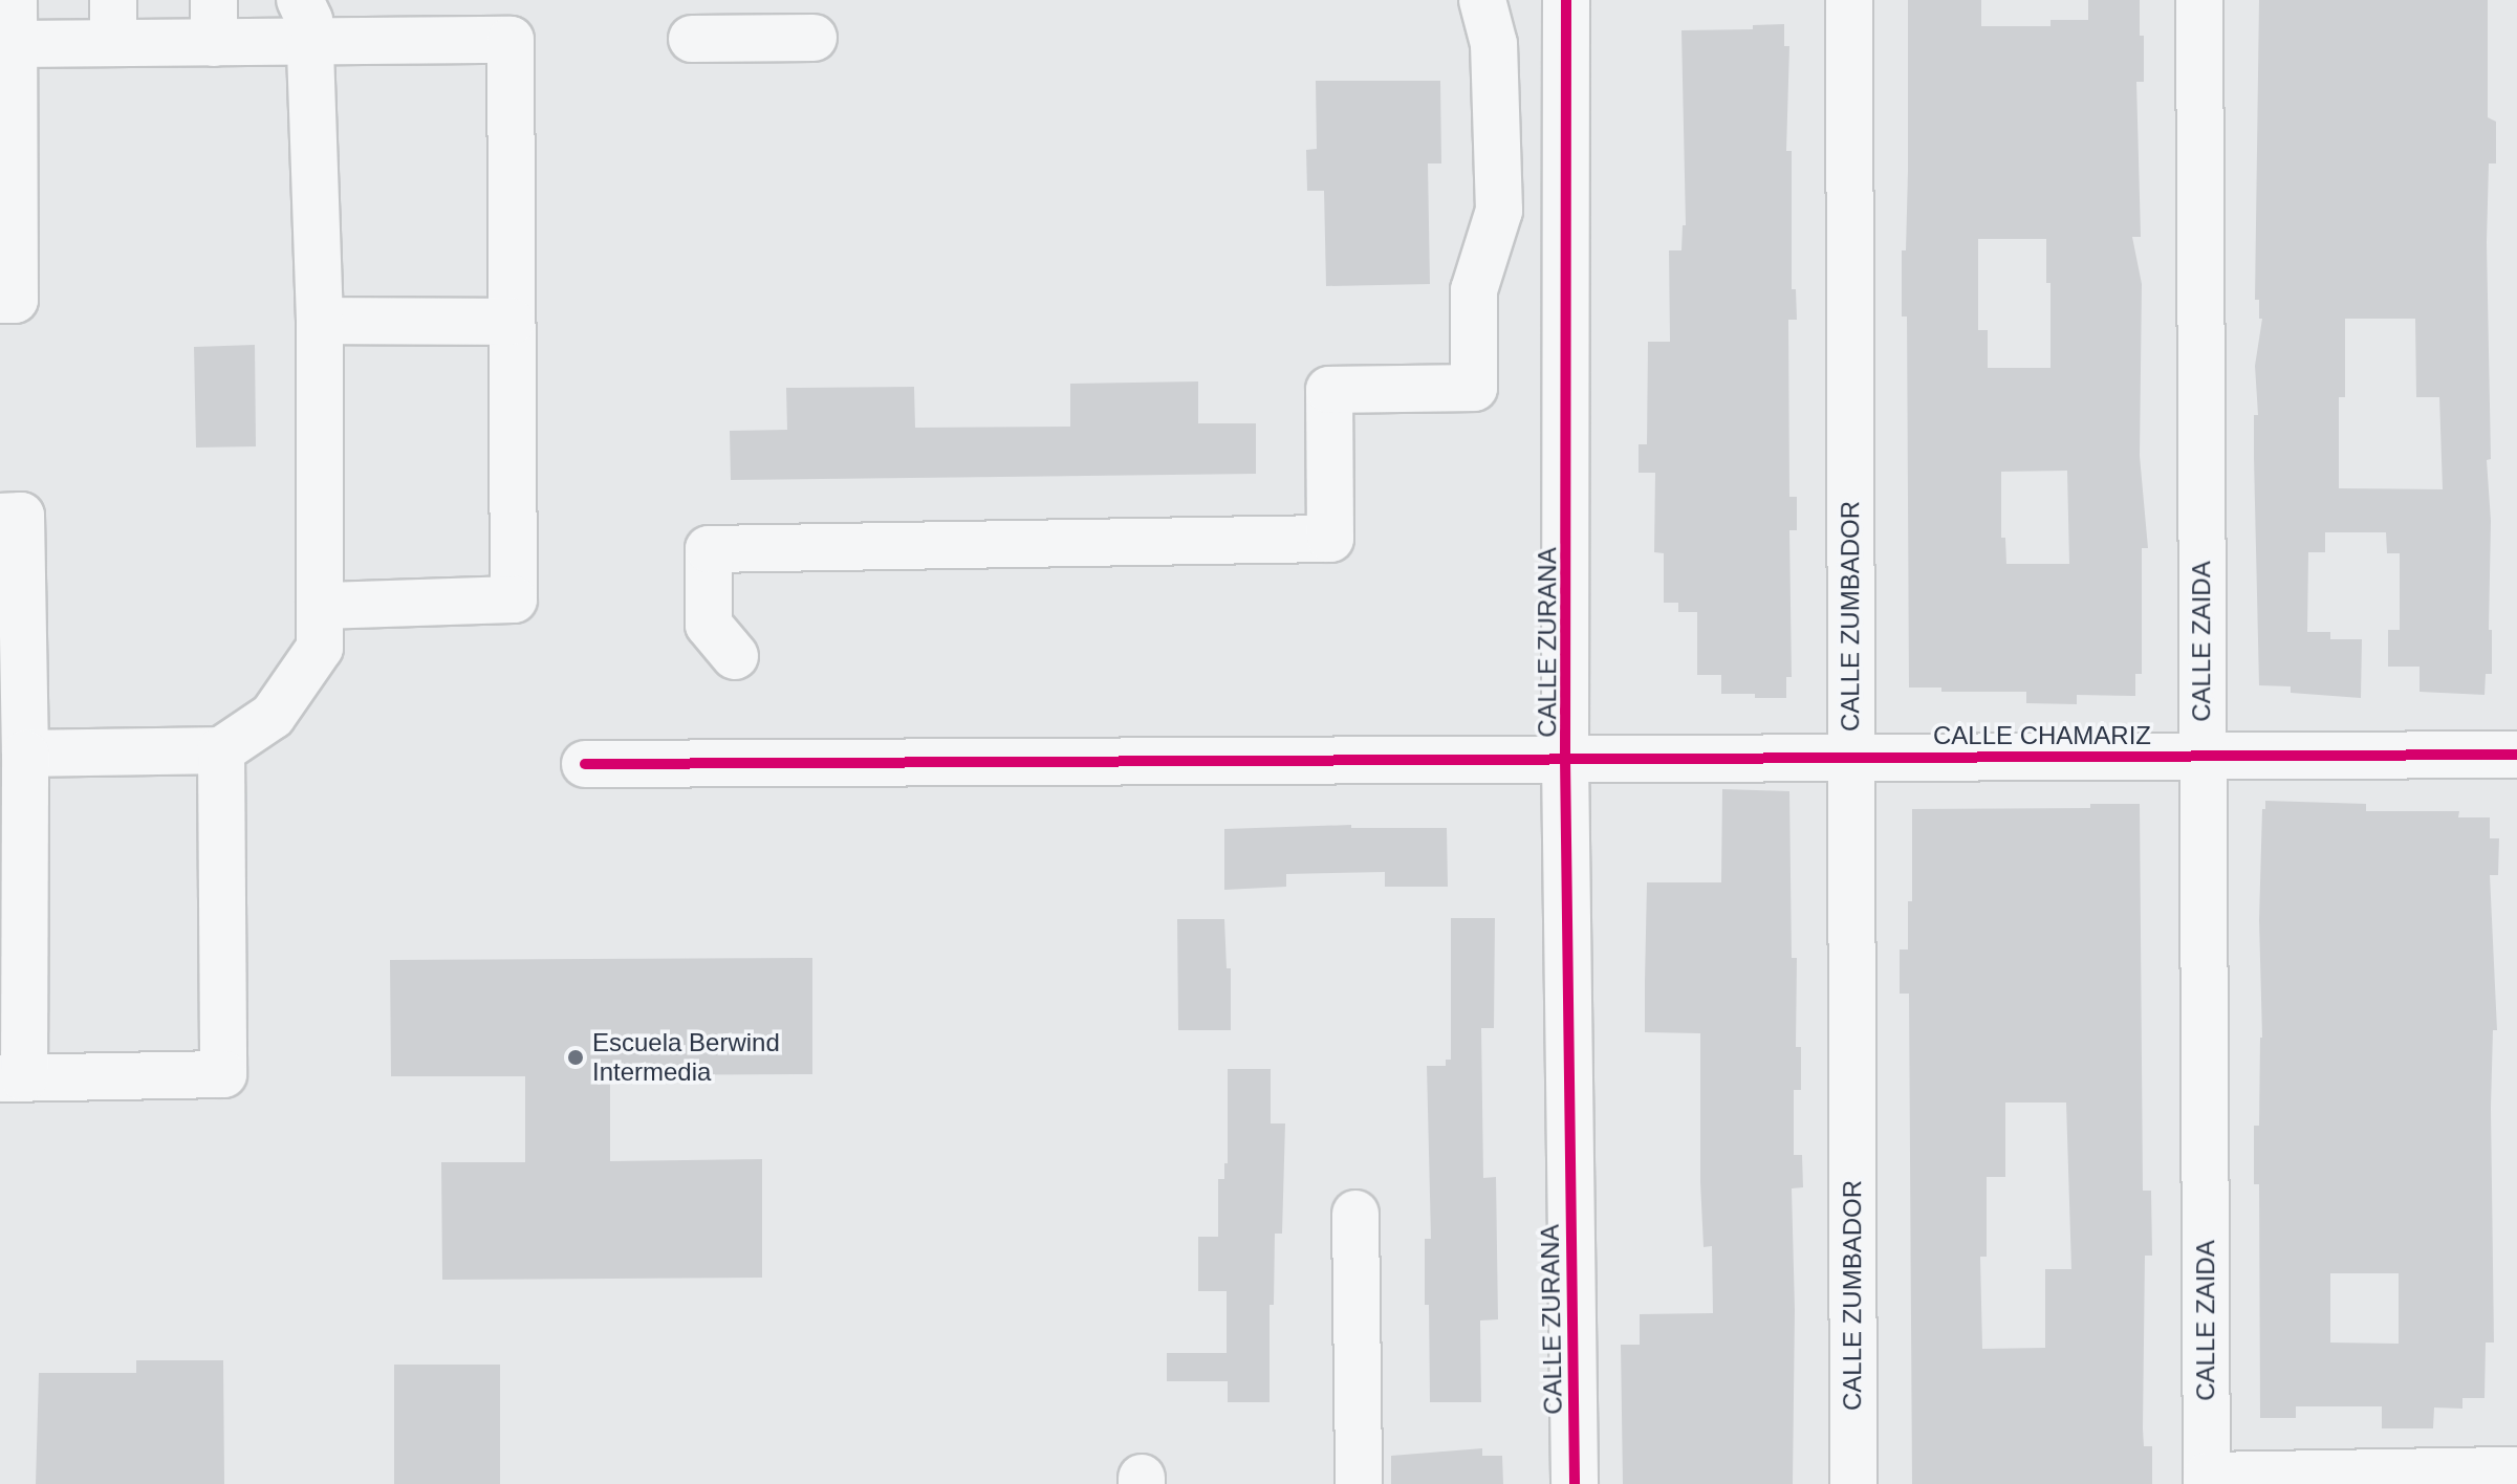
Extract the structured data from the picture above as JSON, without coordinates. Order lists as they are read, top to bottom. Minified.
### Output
{"streets":{"street":["CALLE ZUMBADOR","CALLE ZAIDA","CALLE ZURANA","CALLE CHAMARIZ"]},"crossings":[["CALLE ZUMBADOR","CALLE CHAMARIZ"],["CALLE ZAIDA","CALLE CHAMARIZ"],["CALLE ZURANA","CALLE CHAMARIZ"]],"places":["Escuela Berwind Intermedia"]}
